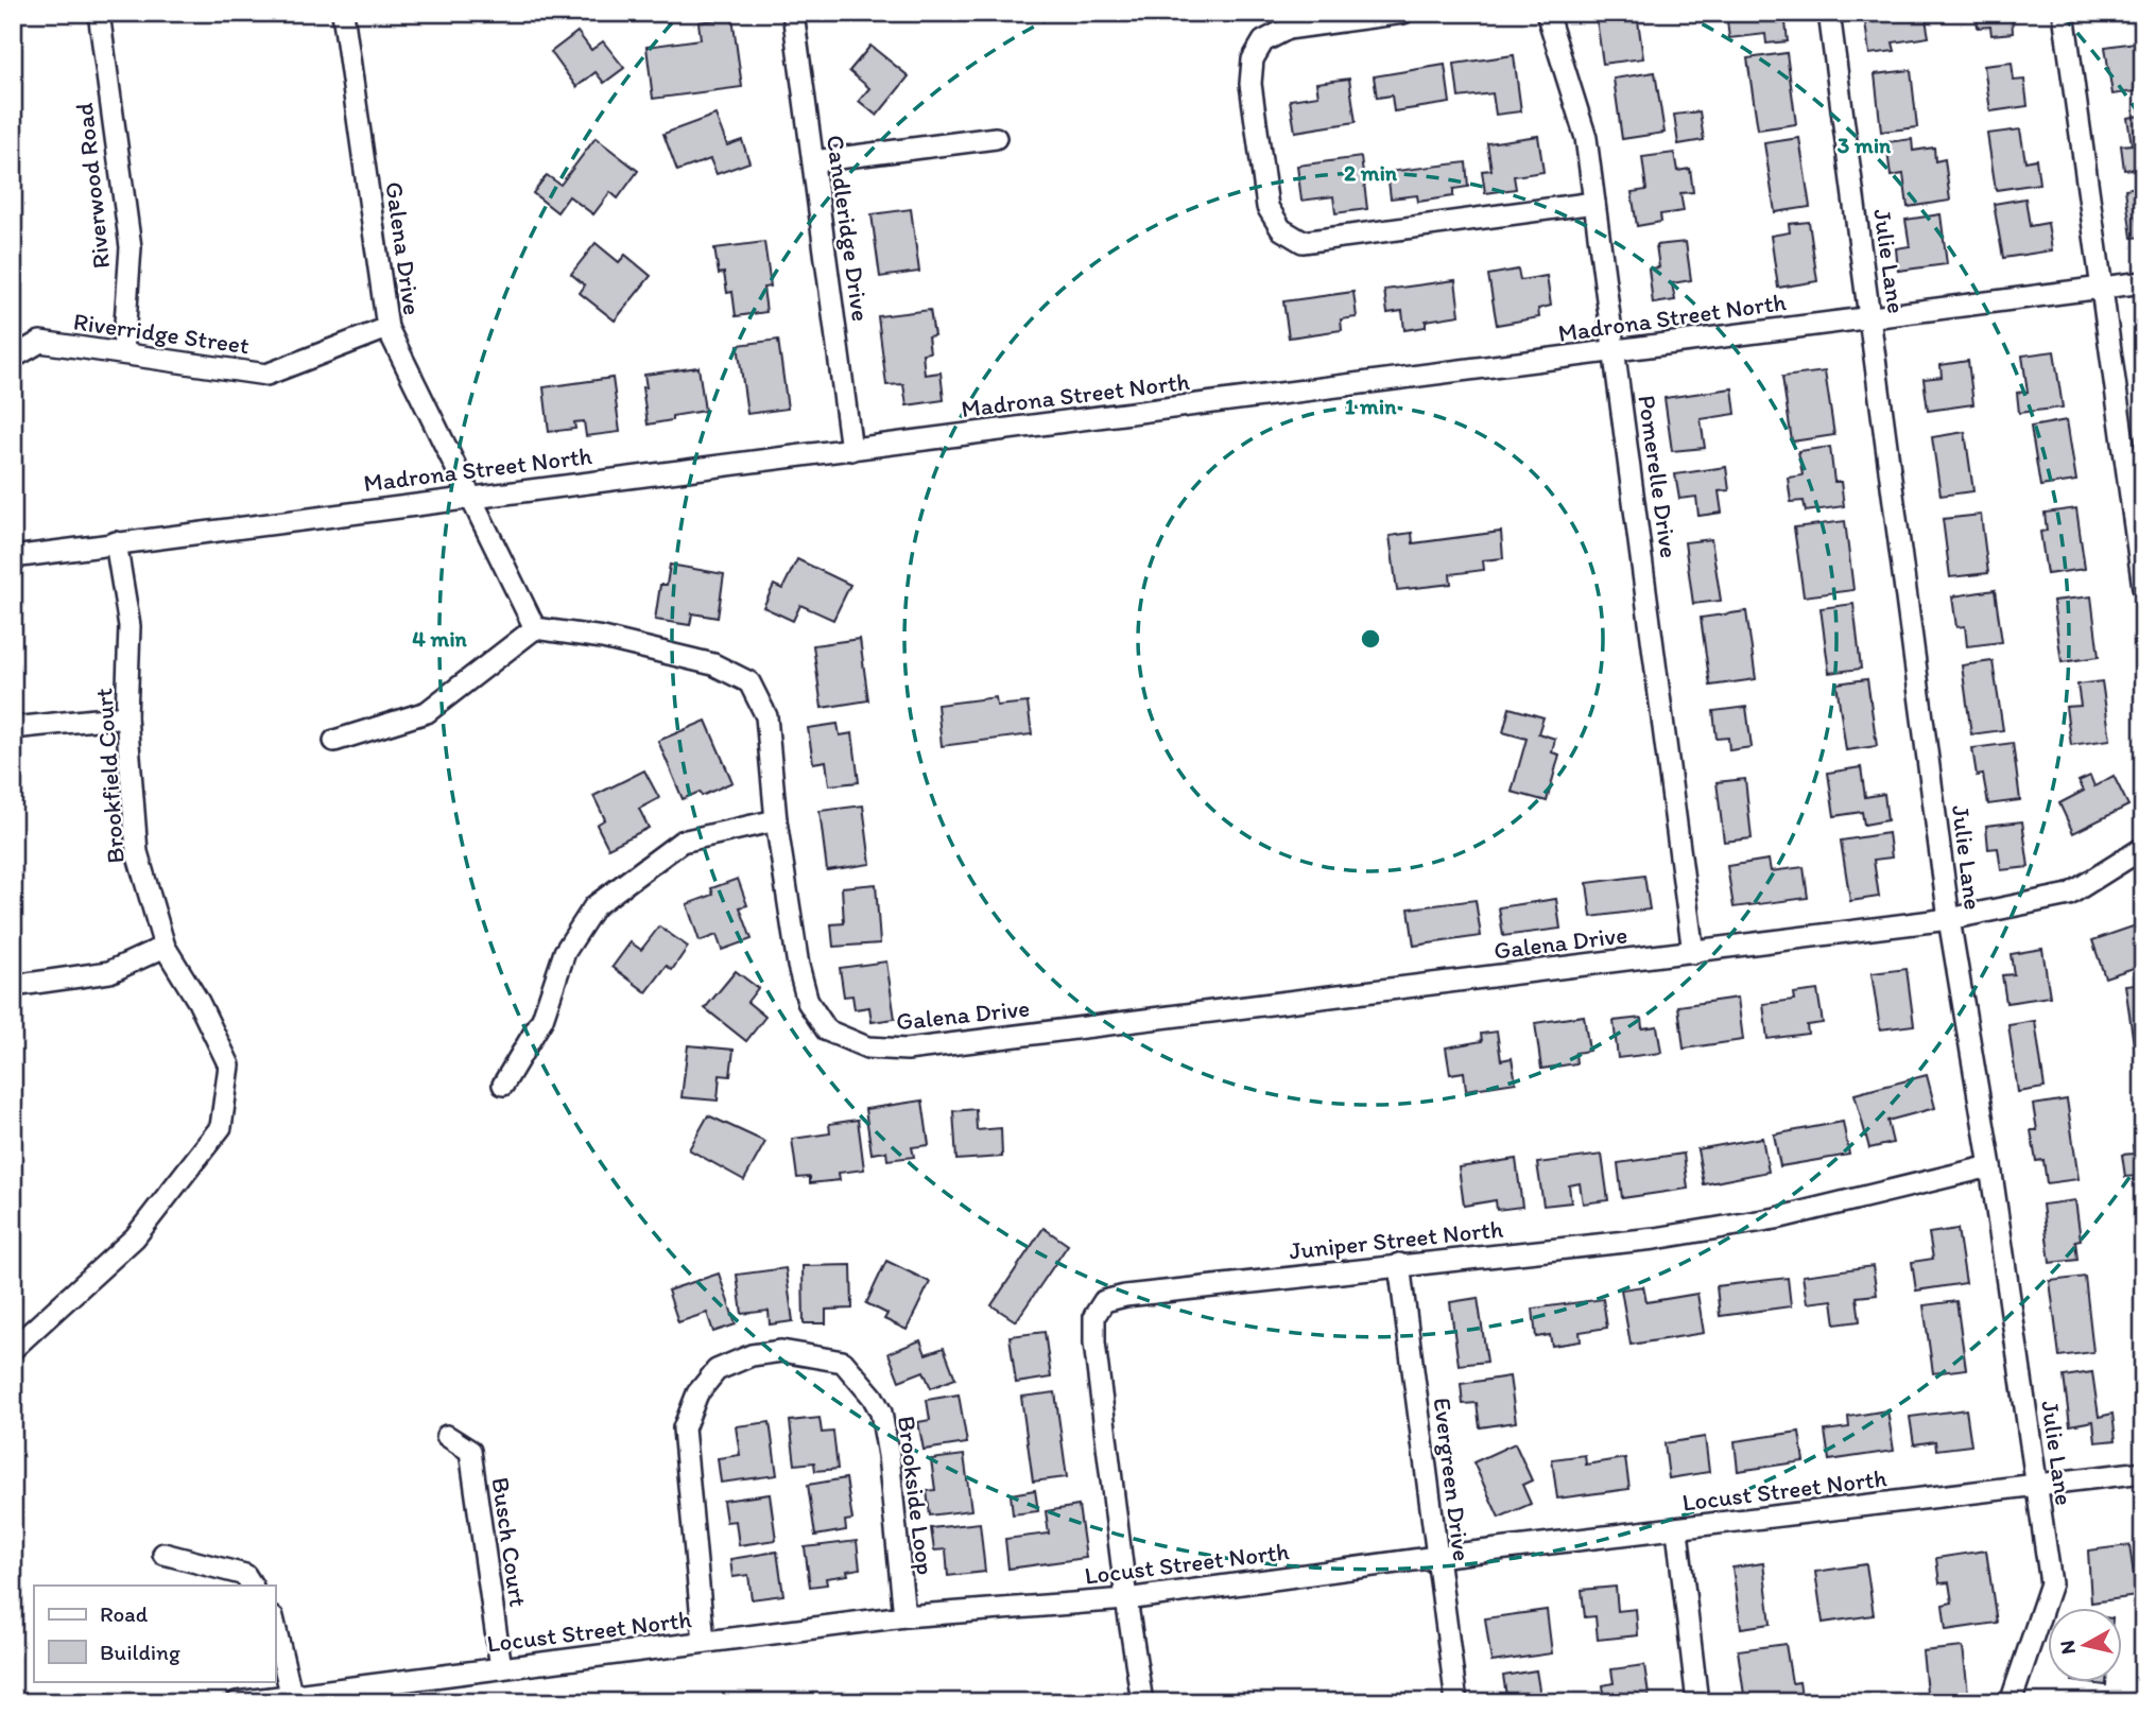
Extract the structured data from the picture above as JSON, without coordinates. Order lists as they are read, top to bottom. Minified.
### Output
{"streets":{"street":["Riverwood Road","Candleridge Drive","Galena Drive","Julie Lane","Madrona Street North","Riverridge Street","Pomerelle Drive","Brookfield Court","Juniper Street North","Evergreen Drive","Locust Street North","Brookside Loop","Busch Court"]},"crossings":[["Riverwood Road","Riverridge Street"],["Candleridge Drive","Madrona Street North"],["Galena Drive","Julie Lane"],["Galena Drive","Madrona Street North"],["Galena Drive","Riverridge Street"],["Galena Drive","Pomerelle Drive"],["Julie Lane","Madrona Street North"],["Julie Lane","Juniper Street North"],["Julie Lane","Locust Street North"],["Madrona Street North","Pomerelle Drive"],["Madrona Street North","Brookfield Court"],["Juniper Street North","Evergreen Drive"],["Juniper Street North","Locust Street North"],["Evergreen Drive","Locust Street North"],["Locust Street North","Brookside Loop"],["Locust Street North","Busch Court"]],"legend":["Road","Building"],"north":"left","rings":["3 min","2 min","1 min","4 min"]}
